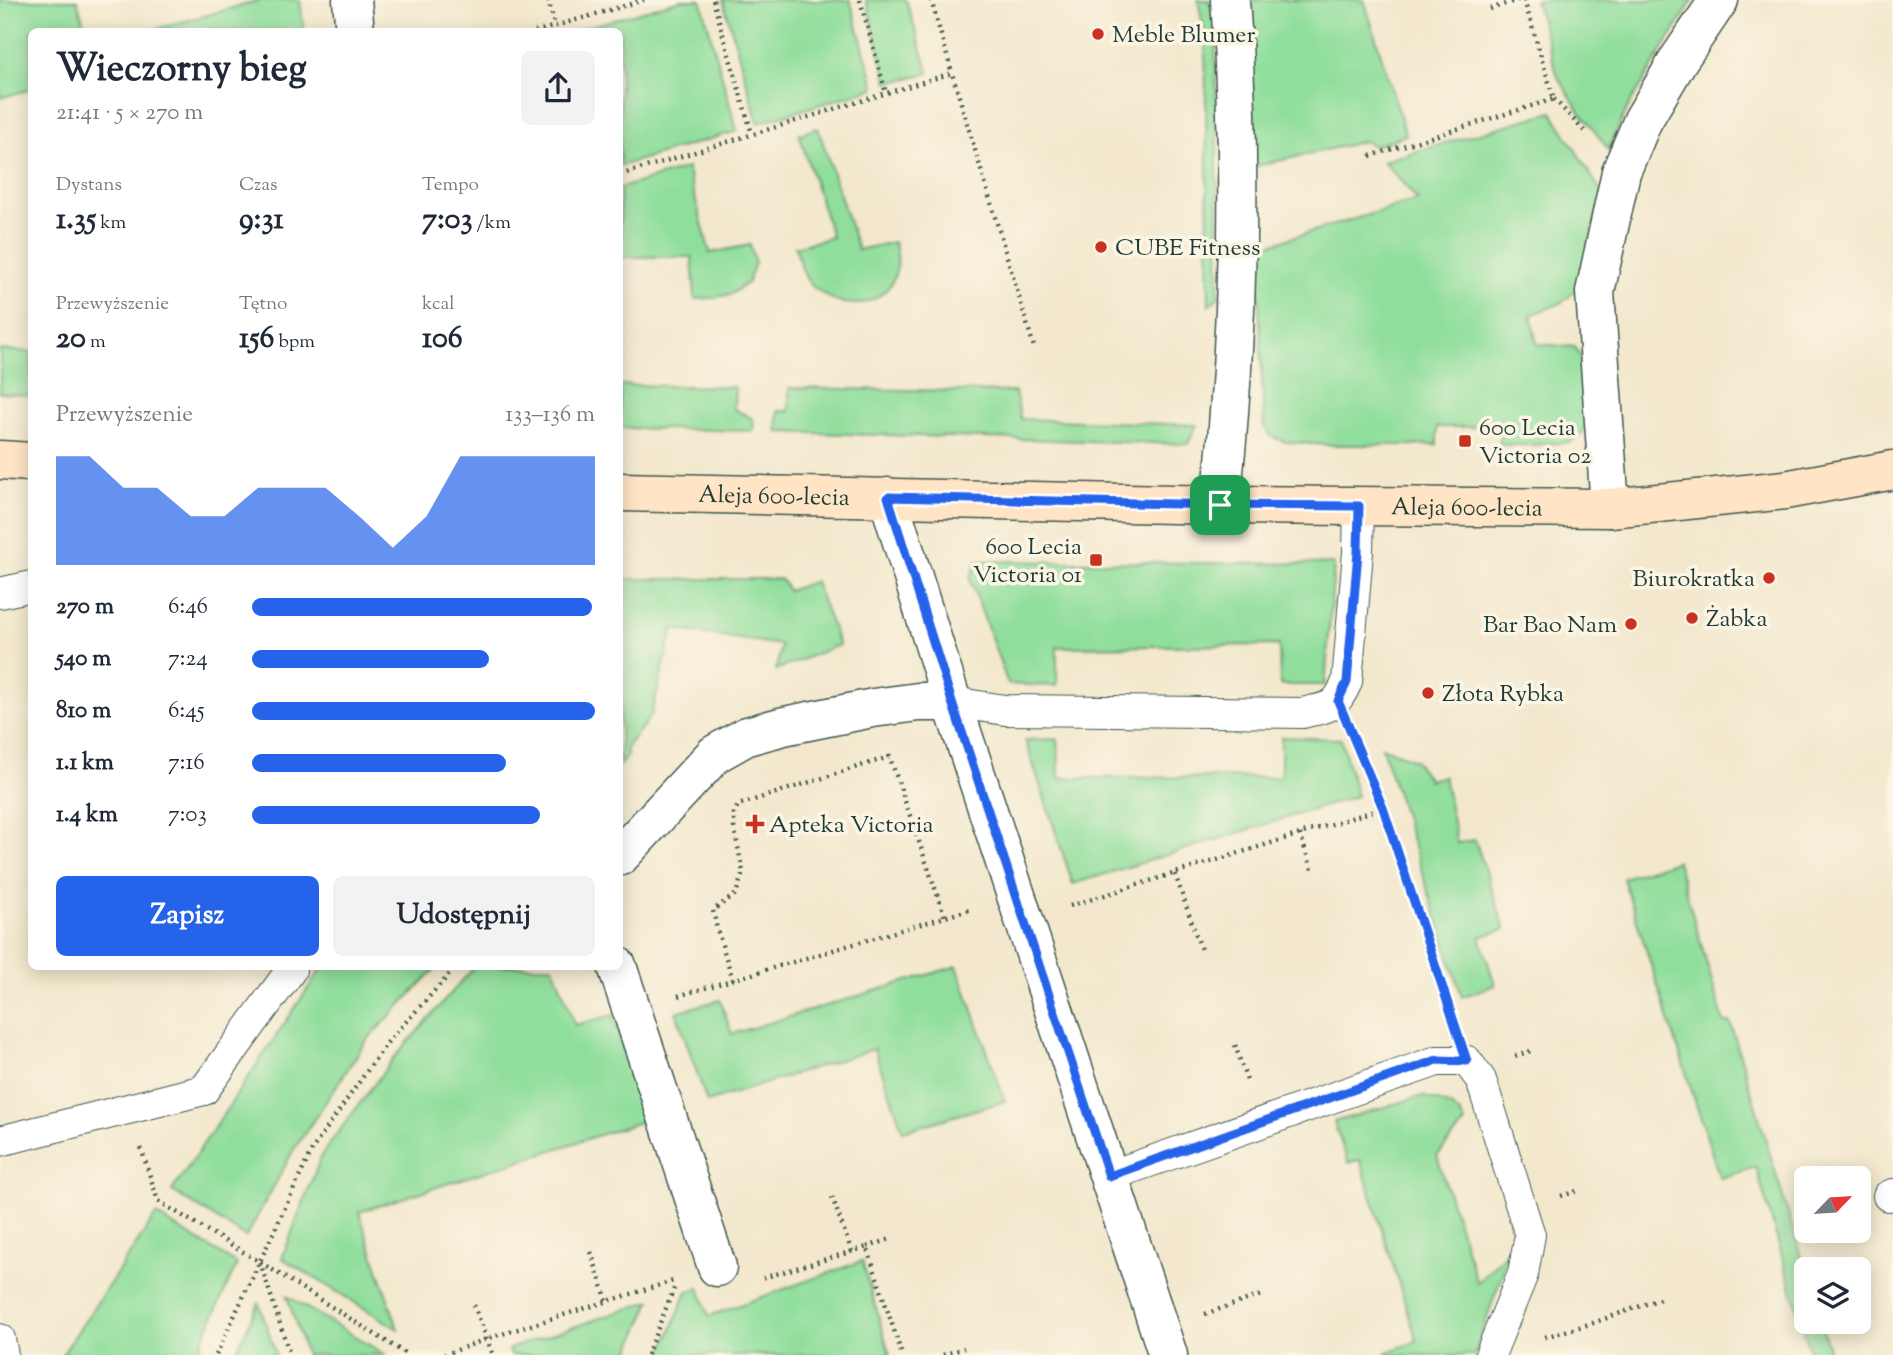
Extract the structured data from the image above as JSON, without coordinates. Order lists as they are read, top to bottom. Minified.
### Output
{"streets":{"main road":["Aleja 600-lecia"]},"places":{"other":["Meble Blumer","CUBE Fitness","Biurokratka","Żabka","Bar Bao Nam","Złota Rybka"],"transit":["600 Lecia Victoria 02","600 Lecia Victoria 01"],"health":["Apteka Victoria"]},"north":"top right","page":{"heading":["Wieczorny bieg","21:41 · 5 × 270 m"],"stats":[["Dystans","1.35 km"],["Czas","9:31"],["Tempo","7:03 /km"],["Przewyższenie","20 m"],["Tętno","156 bpm"],["kcal","106"]],"chart":["Przewyższenie","133–136 m"],"list":[{"name":"270 m","note":"6:46"},{"name":"540 m","note":"7:24"},{"name":"810 m","note":"6:45"},{"name":"1.1 km","note":"7:16"},{"name":"1.4 km","note":"7:03"}],"buttons":["Zapisz","Udostępnij"]}}
